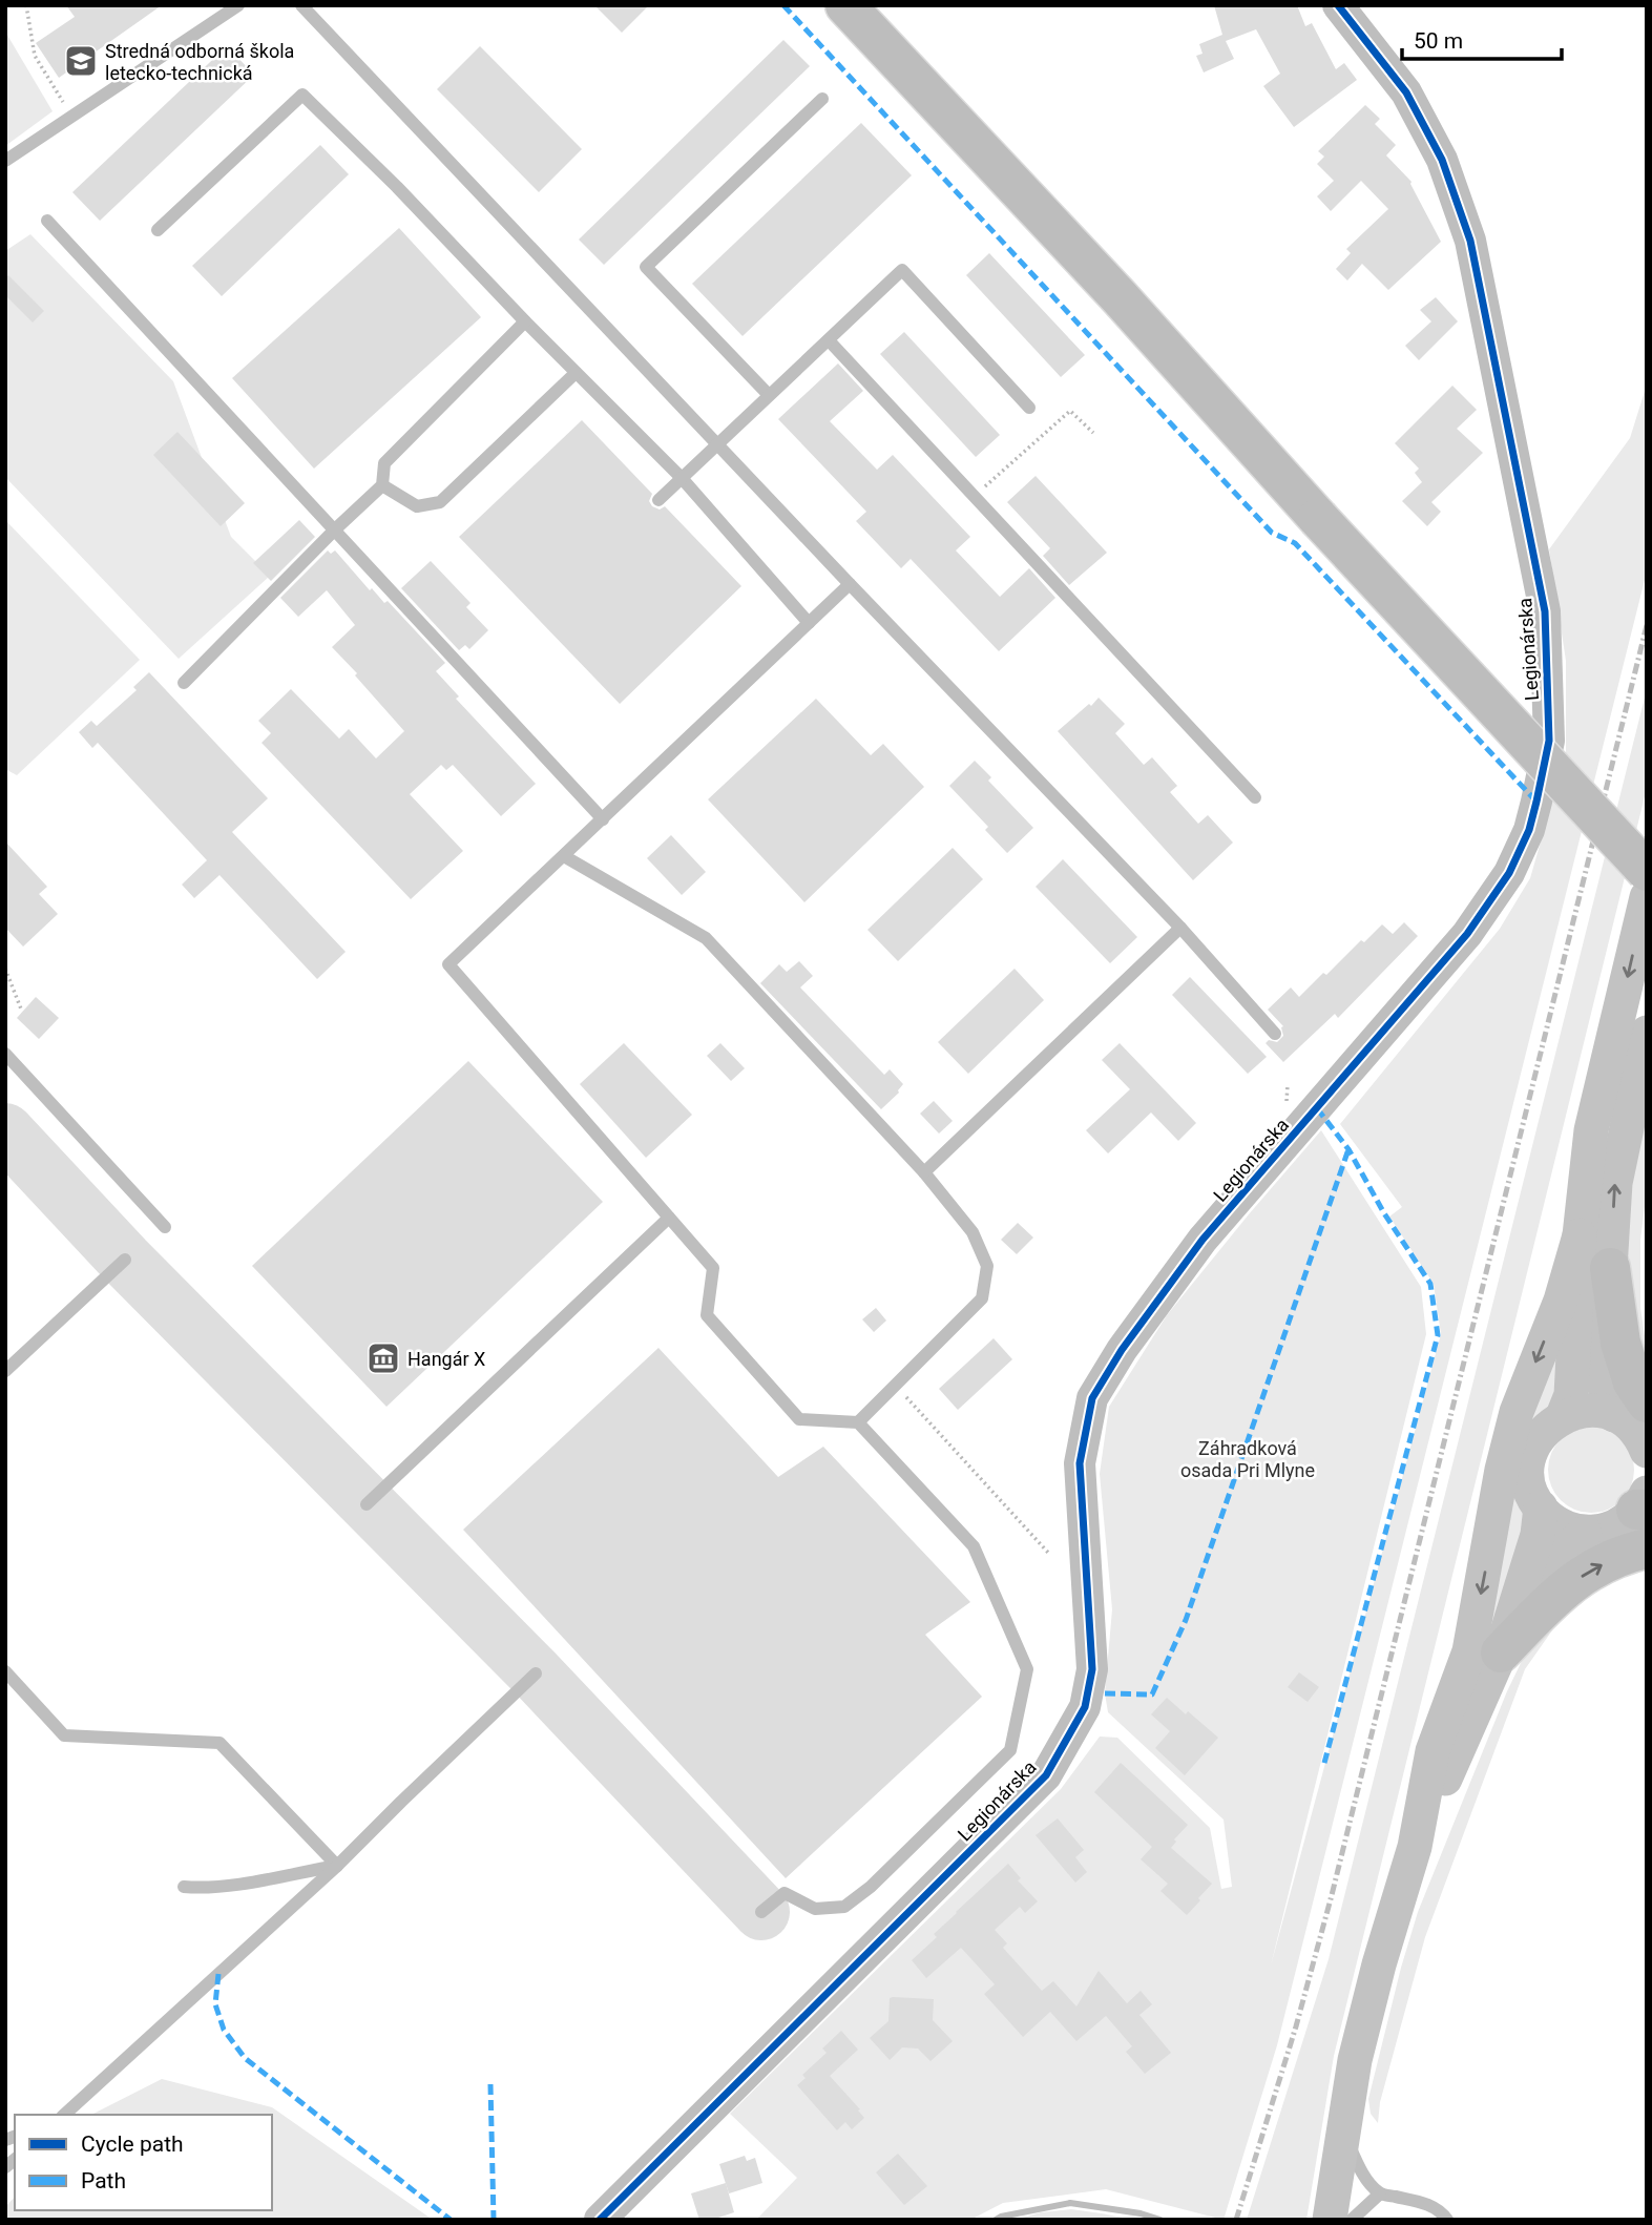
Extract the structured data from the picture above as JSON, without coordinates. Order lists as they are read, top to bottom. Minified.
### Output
{"streets":{"street":["Legionárska"]},"parks":["Záhradková osada Pri Mlyne"],"places":{"school or university":["Stredná odborná škola letecko-technická"],"museum":["Hangár X"]},"legend":["Cycle path","Path"],"scale_bar":"50 m"}
